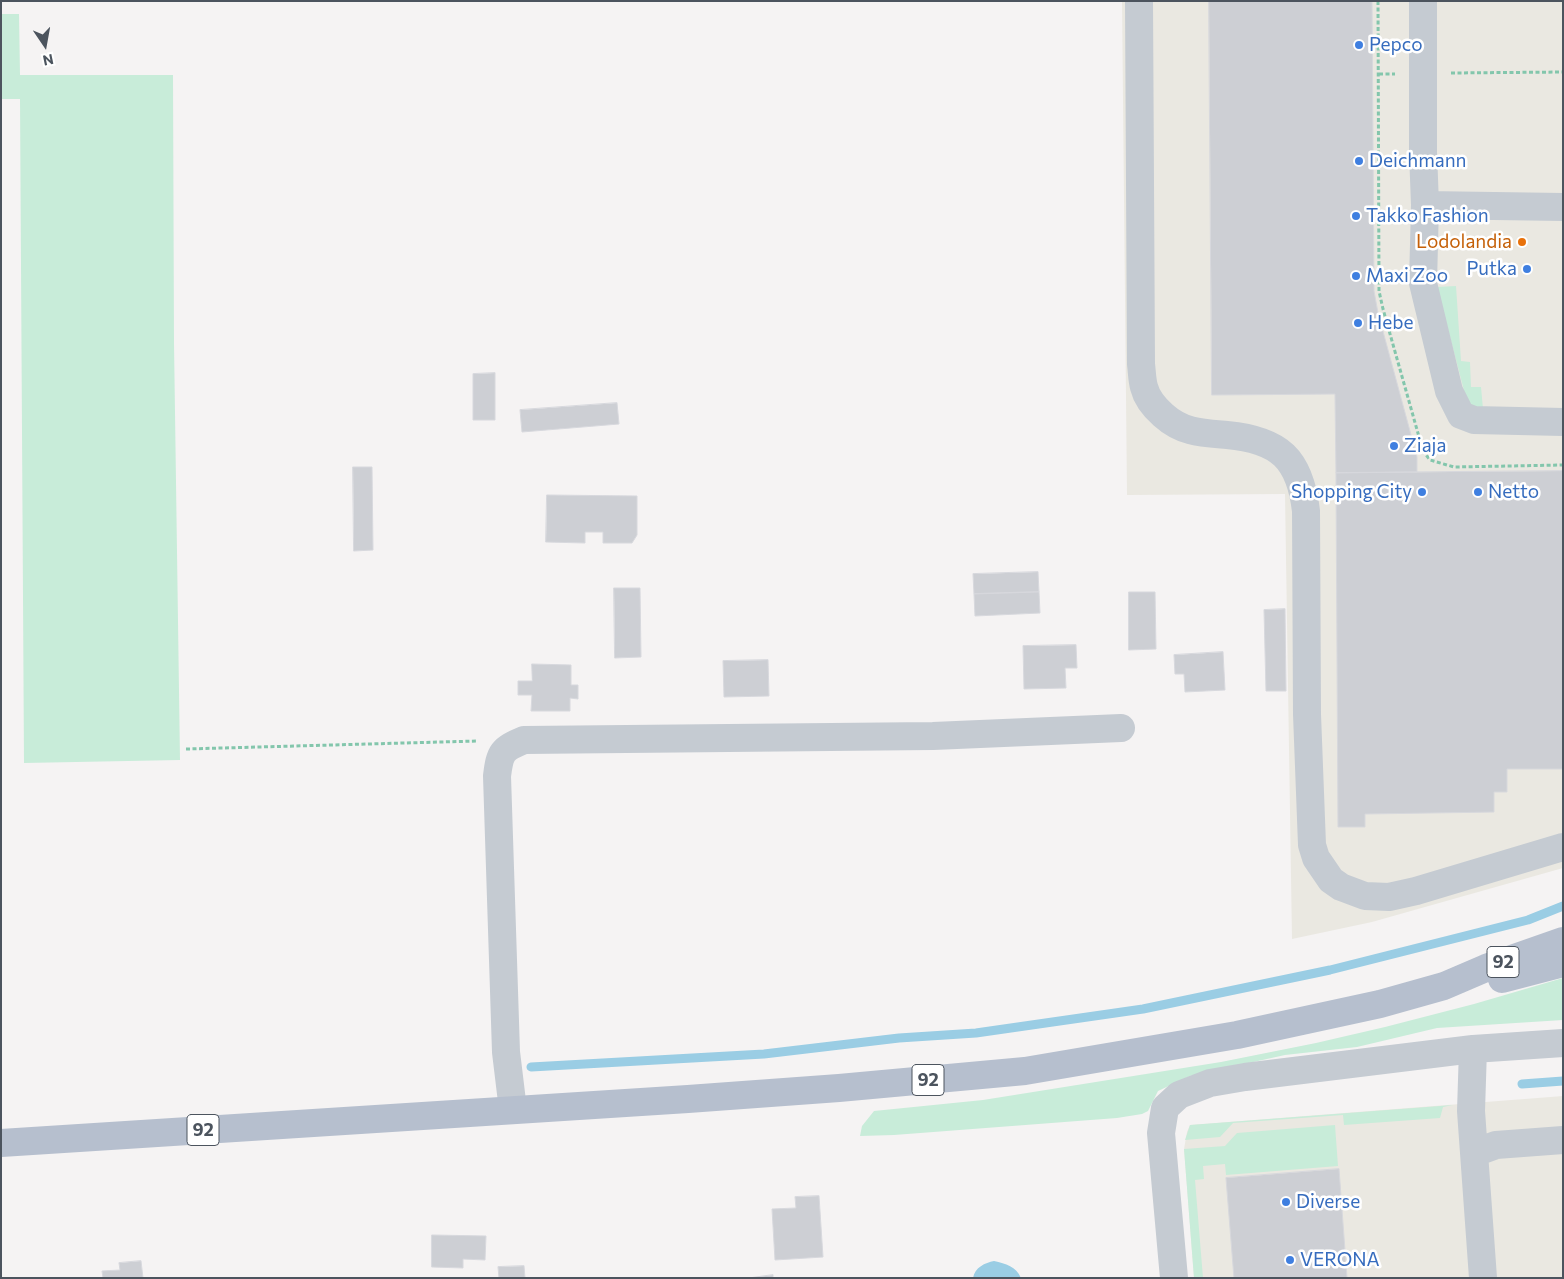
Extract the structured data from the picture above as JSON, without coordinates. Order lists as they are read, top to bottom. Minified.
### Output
{"streets":{"main road":["92"]},"places":["Pepco","Deichmann","Takko Fashion","Lodolandia","Putka","Maxi Zoo","Hebe","Ziaja","Shopping City","Netto","Diverse","VERONA"],"north":"bottom"}
